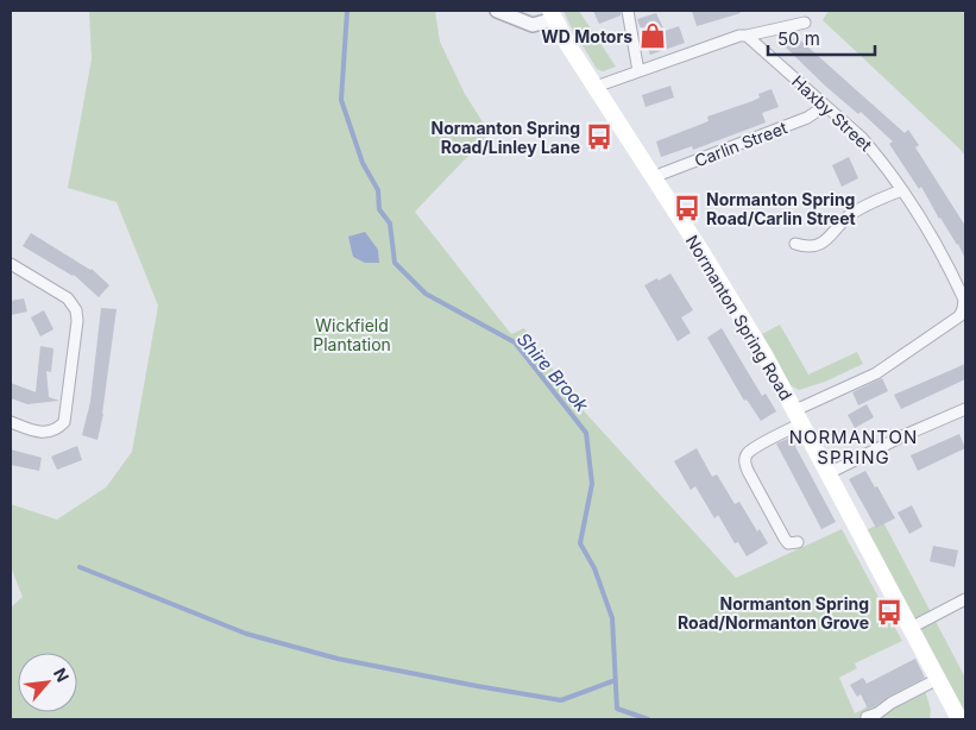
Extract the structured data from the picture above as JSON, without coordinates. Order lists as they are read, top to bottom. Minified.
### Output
{"streets":{"main road":["Normanton Spring Road"],"street":["Haxby Street","Carlin Street"]},"crossings":[["Haxby Street","Carlin Street"],["Haxby Street","Normanton Spring Road"],["Carlin Street","Normanton Spring Road"]],"districts":["NORMANTON SPRING"],"water":["Shire Brook"],"parks":["Wickfield Plantation"],"places":{"shop":["WD Motors"],"bus stop":["Normanton Spring Road/Linley Lane","Normanton Spring Road/Carlin Street","Normanton Spring Road/Normanton Grove"]},"scale_bar":"50 m","north":"top right"}
